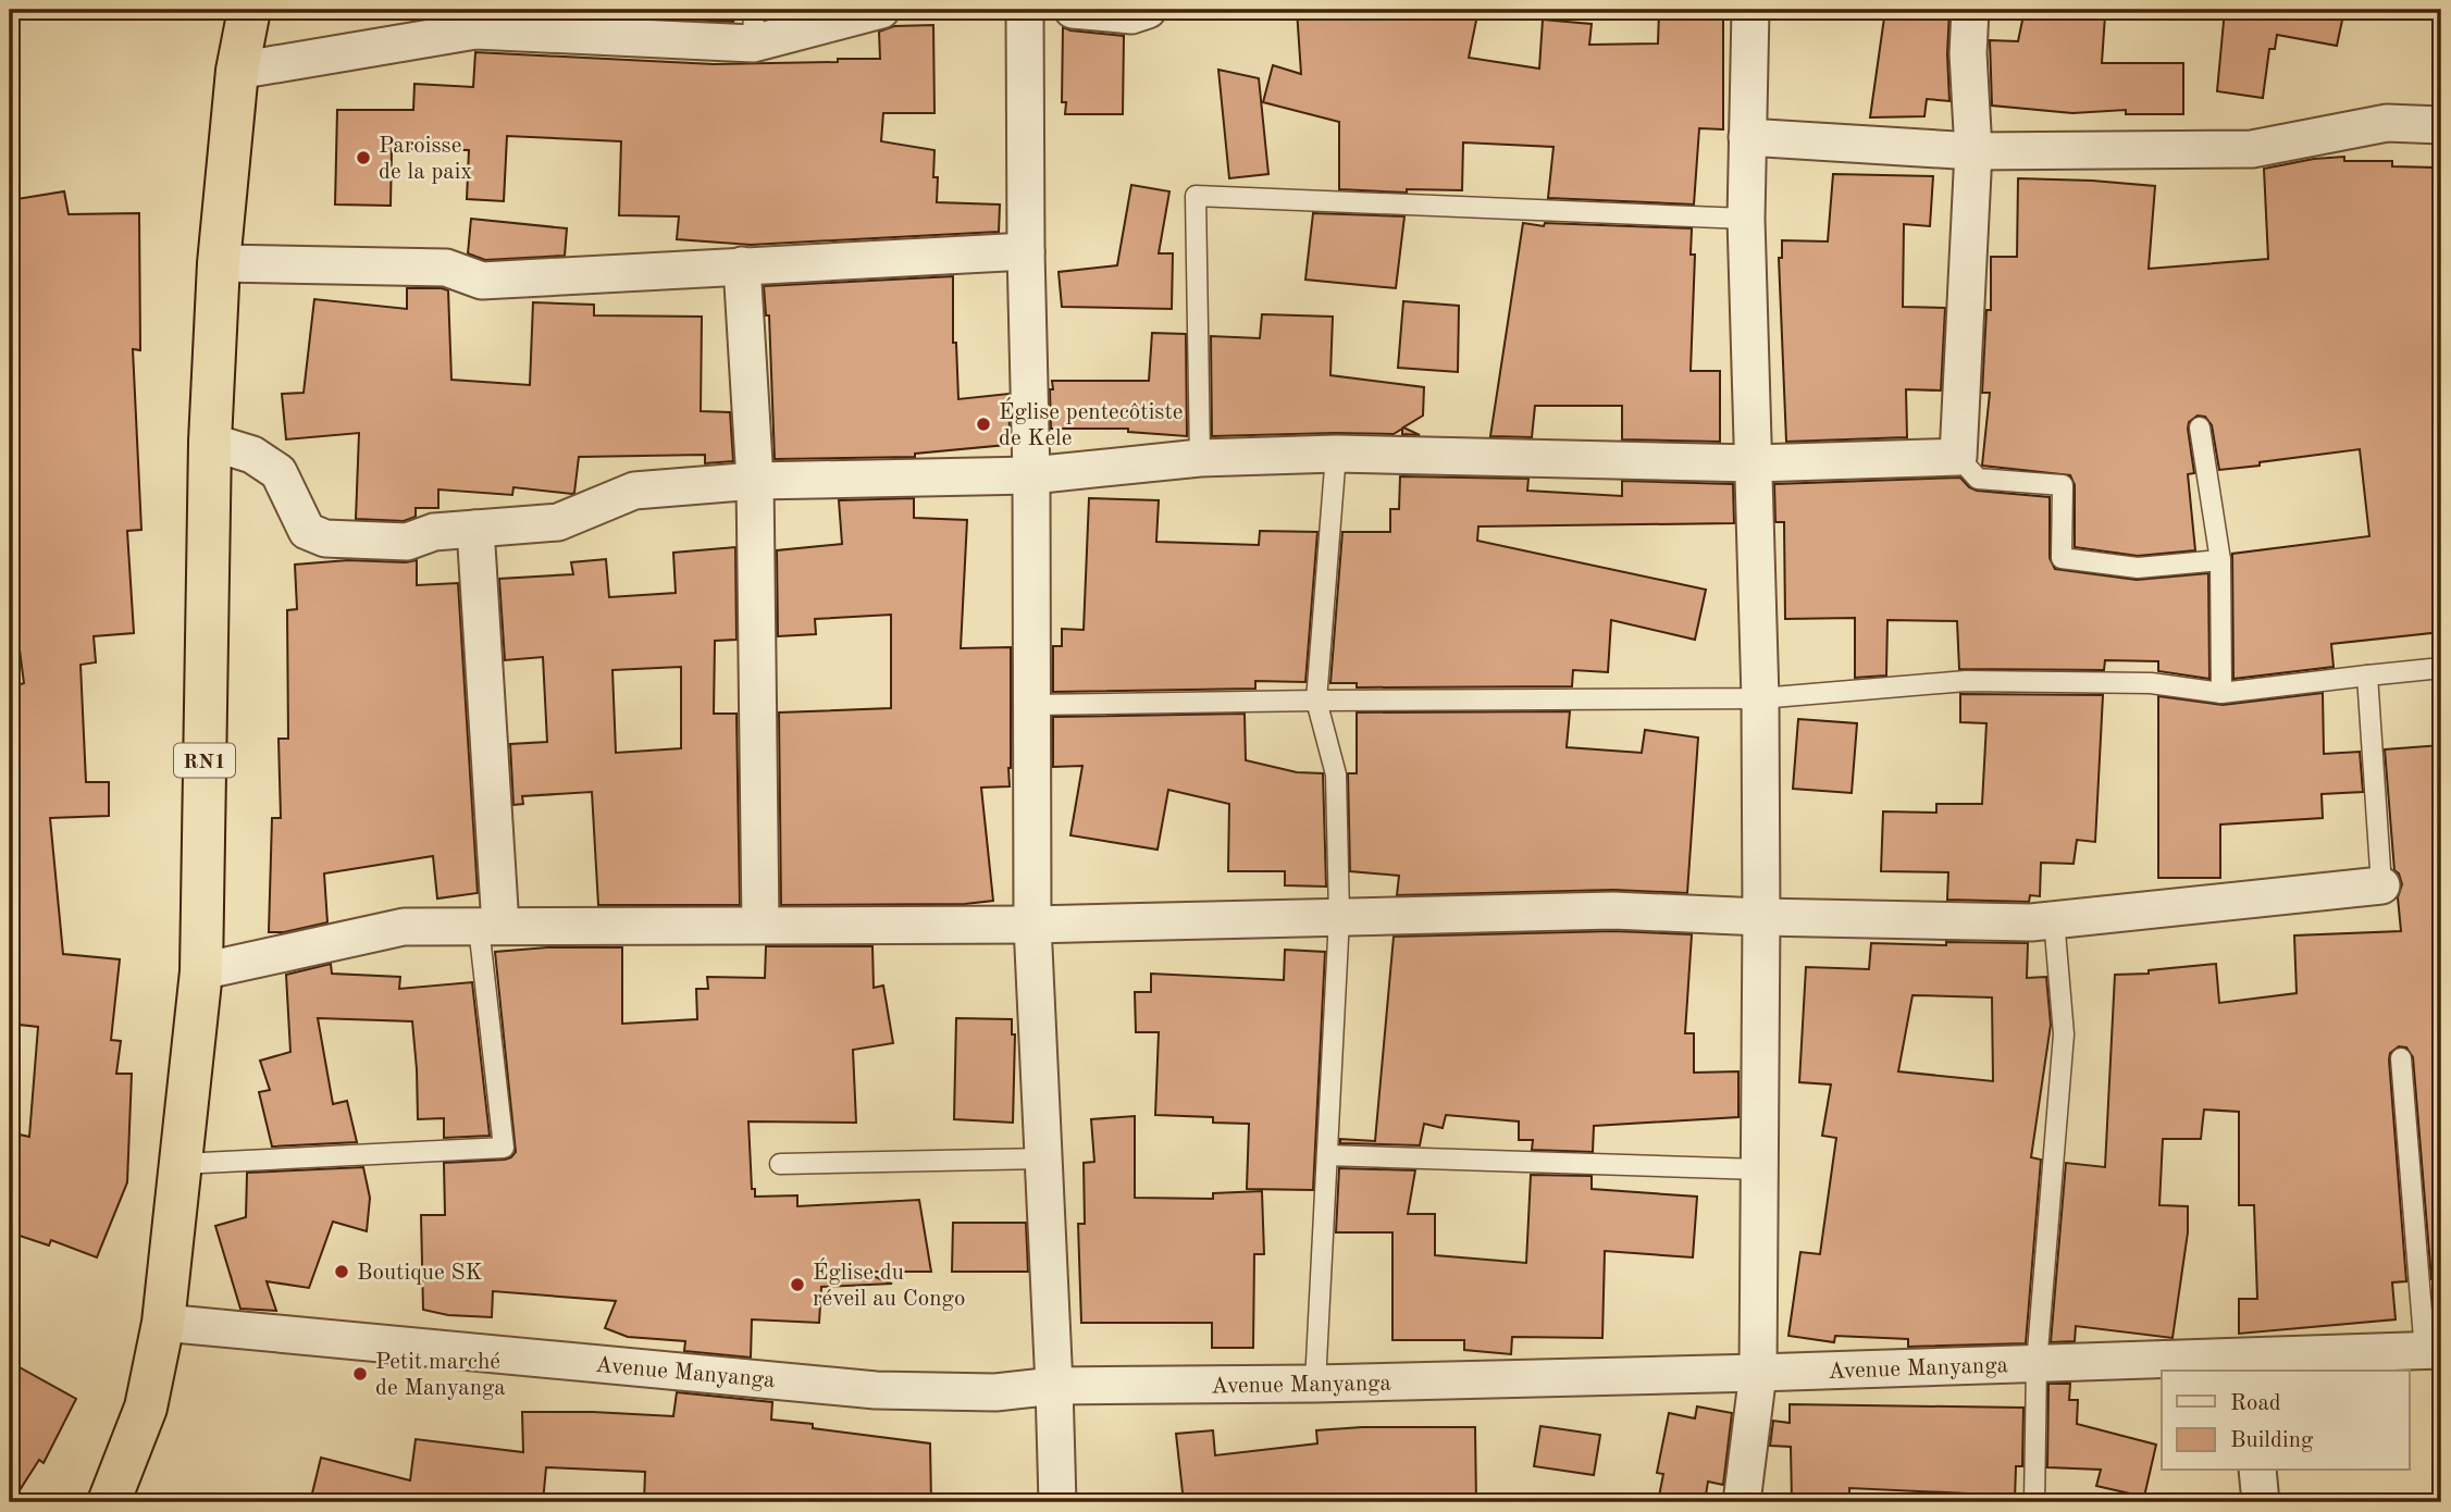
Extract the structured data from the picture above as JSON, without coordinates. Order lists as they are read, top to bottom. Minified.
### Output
{"streets":{"highway":["RN1"],"street":["Avenue Manyanga"]},"crossings":[["RN1","Avenue Manyanga"]],"places":["Paroisse de la paix","Église pentecôtiste de Kele","Boutique SK","Église du réveil au Congo","Petit marché de Manyanga"],"legend":["Road","Building"]}
